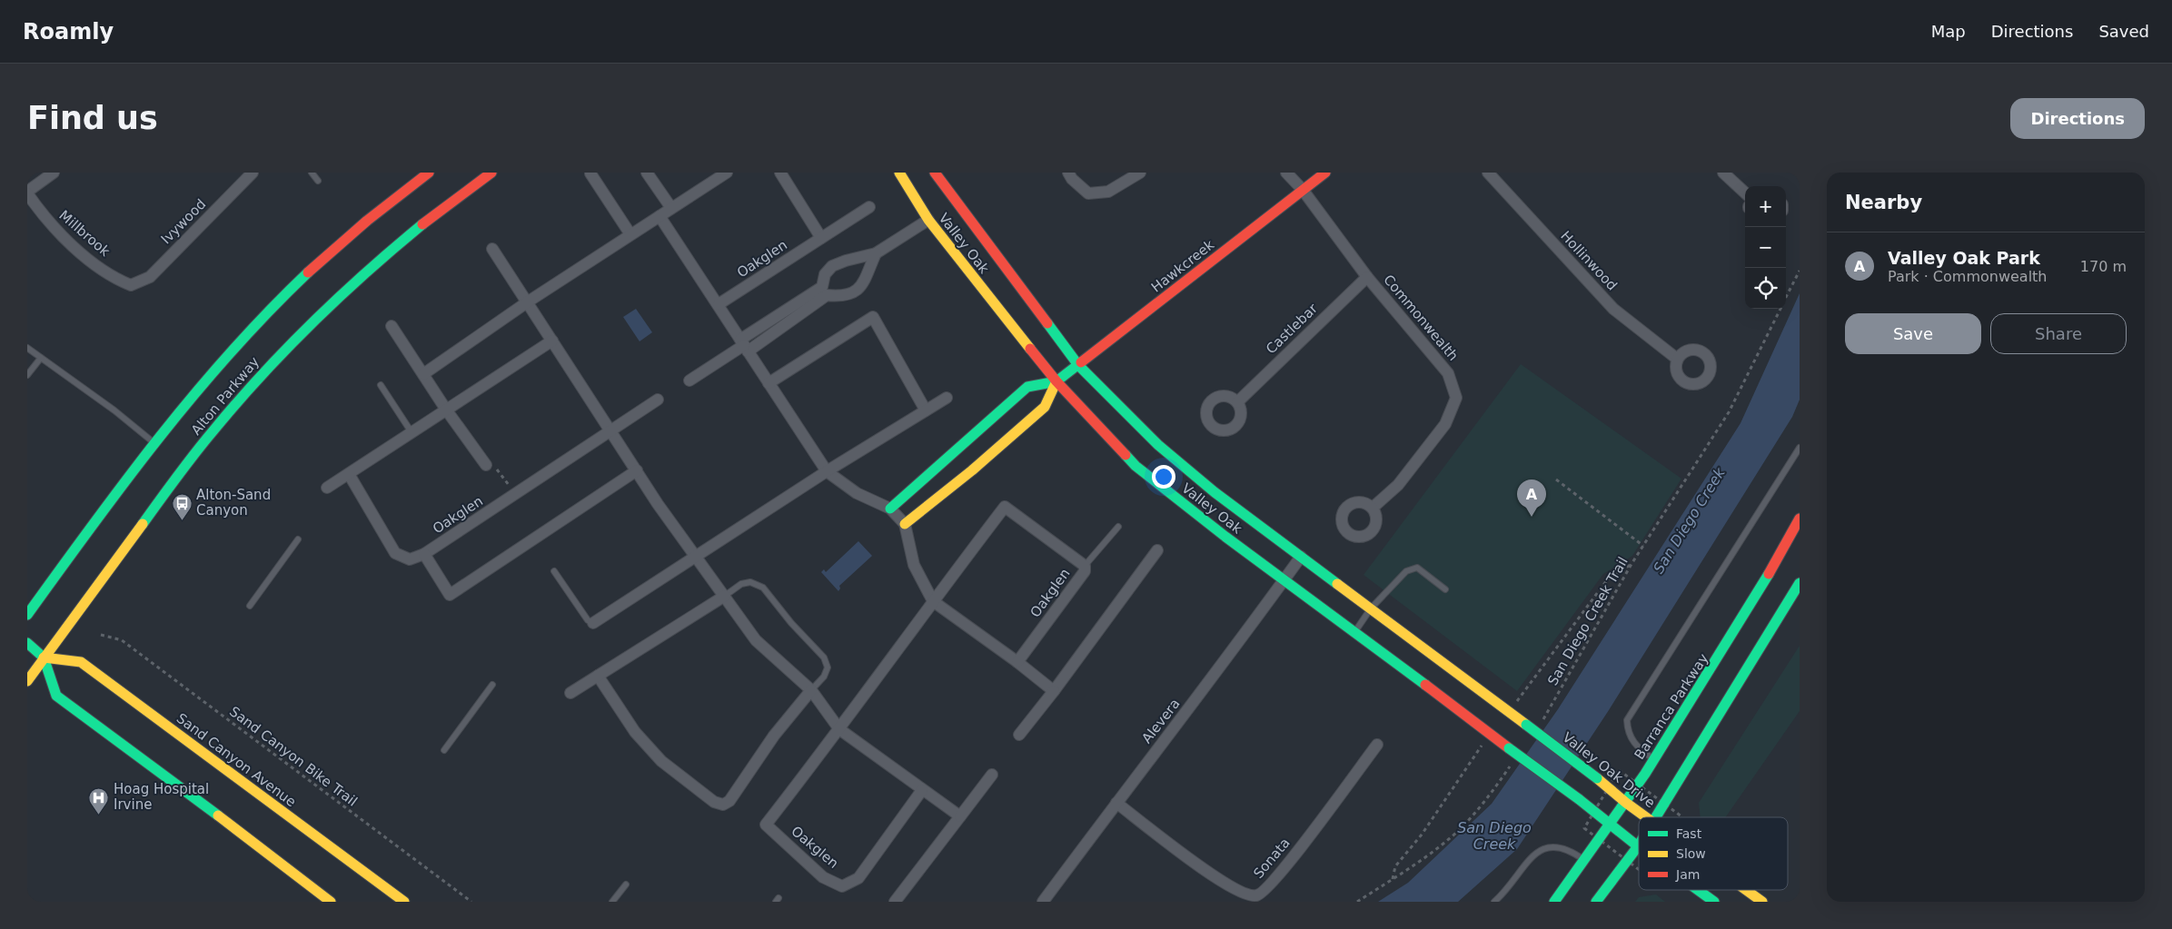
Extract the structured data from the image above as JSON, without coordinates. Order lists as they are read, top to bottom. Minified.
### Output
{"streets":{"street":["Ivywood","Millbrook","Valley Oak","Oakglen","Hollinwood","Hawkcreek","Commonwealth","Castlebar","Alton Parkway","Barranca Parkway","Alevera","Sand Canyon Avenue","Valley Oak Drive","Sonata"],"path":["San Diego Creek Trail","Sand Canyon Bike Trail"]},"crossings":[["Ivywood","Millbrook"],["Valley Oak","Hawkcreek"],["Valley Oak","Barranca Parkway"],["Valley Oak","Alevera"],["Valley Oak","Valley Oak Drive"],["Hawkcreek","Commonwealth"],["Commonwealth","Castlebar"],["Alton Parkway","Sand Canyon Avenue"],["Barranca Parkway","Valley Oak Drive"],["Alevera","Sonata"]],"water":["San Diego Creek"],"places":{"bus stop":["Alton-Sand Canyon"],"hospital":["Hoag Hospital Irvine"]},"legend":["Fast","Slow","Jam"],"page":{"header":"Roamly","nav":["Map","Directions","Saved"],"buttons":["Directions",["Save","Share"]],"title":"Find us","heading":"Nearby","map_buttons":["+","−"],"list":[{"mark":"A","name":"Valley Oak Park","note":"Park · Commonwealth","value":"170 m"}],"pins":"A"}}
